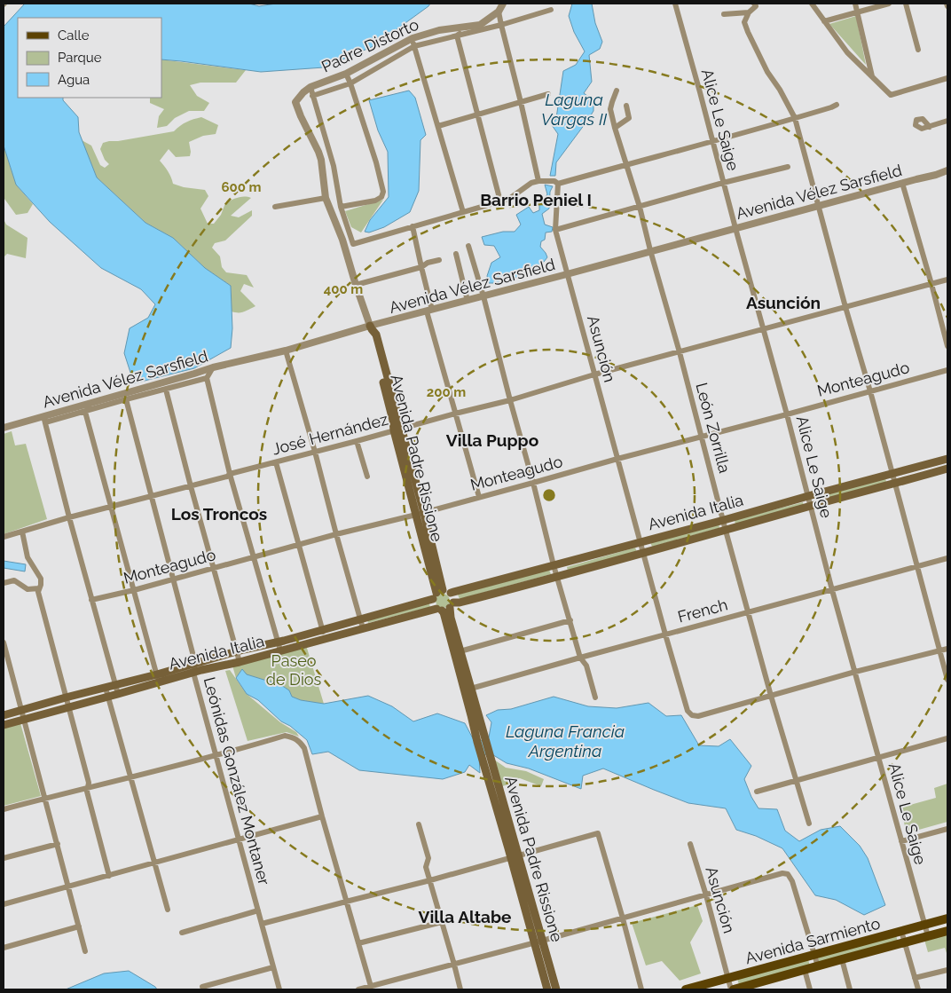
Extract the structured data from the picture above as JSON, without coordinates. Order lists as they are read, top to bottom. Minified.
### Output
{"streets":{"main road":["Avenida Padre Rissione","Avenida Italia","Avenida Sarmiento"],"street":["Padre Distorto","Alice Le Saige","Avenida Vélez Sarsfield","Asunción","Monteagudo","León Zorrilla","José Hernández","French","Leónidas González Montaner"]},"crossings":[["Padre Distorto","Avenida Padre Rissione"],["Alice Le Saige","Avenida Vélez Sarsfield"],["Alice Le Saige","Monteagudo"],["Alice Le Saige","José Hernández"],["Alice Le Saige","Avenida Italia"],["Alice Le Saige","French"],["Alice Le Saige","Avenida Sarmiento"],["Avenida Vélez Sarsfield","Asunción"],["Avenida Vélez Sarsfield","León Zorrilla"],["Avenida Vélez Sarsfield","Avenida Padre Rissione"],["Avenida Vélez Sarsfield","Leónidas González Montaner"],["Asunción","Monteagudo"],["Asunción","León Zorrilla"],["Asunción","José Hernández"],["Asunción","Avenida Italia"],["Asunción","French"],["Asunción","Avenida Sarmiento"],["Monteagudo","León Zorrilla"],["Monteagudo","Avenida Padre Rissione"],["Monteagudo","Leónidas González Montaner"],["León Zorrilla","José Hernández"],["León Zorrilla","Avenida Italia"],["León Zorrilla","French"],["José Hernández","Avenida Padre Rissione"],["José Hernández","Leónidas González Montaner"],["Avenida Padre Rissione","Avenida Italia"],["Avenida Padre Rissione","French"],["Avenida Italia","Leónidas González Montaner"]],"districts":["Barrio Peniel I","Asunción","Villa Puppo","Los Troncos","Villa Altabe"],"water":["Laguna Vargas II","Laguna Francia Argentina"],"parks":["Paseo de Dios"],"legend":["Calle","Parque","Agua"],"rings":["600 m","400 m","200 m"]}
